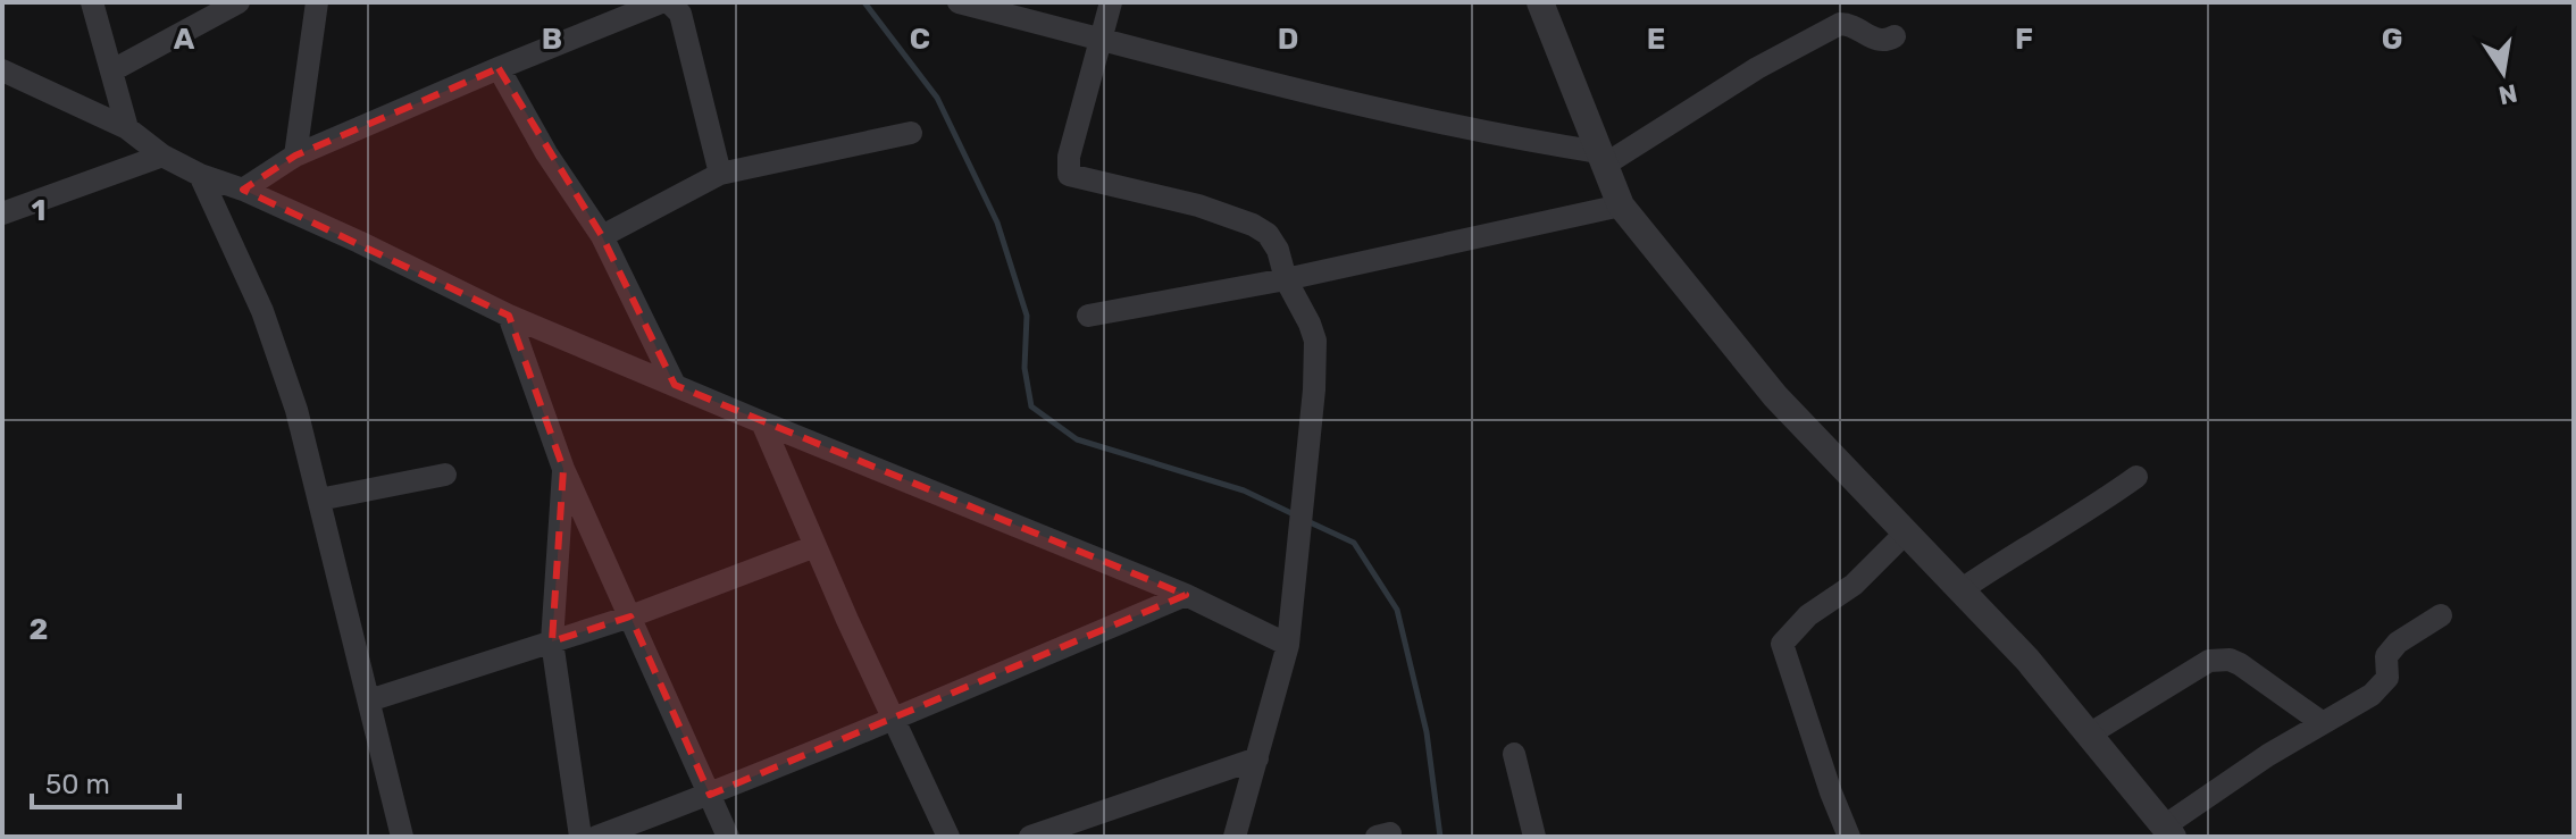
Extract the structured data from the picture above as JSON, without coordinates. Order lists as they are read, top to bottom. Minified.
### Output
{"scale_bar":"50 m","north":"bottom","grid":{"columns":["A","B","C","D","E","F","G"],"rows":["1","2"]}}
